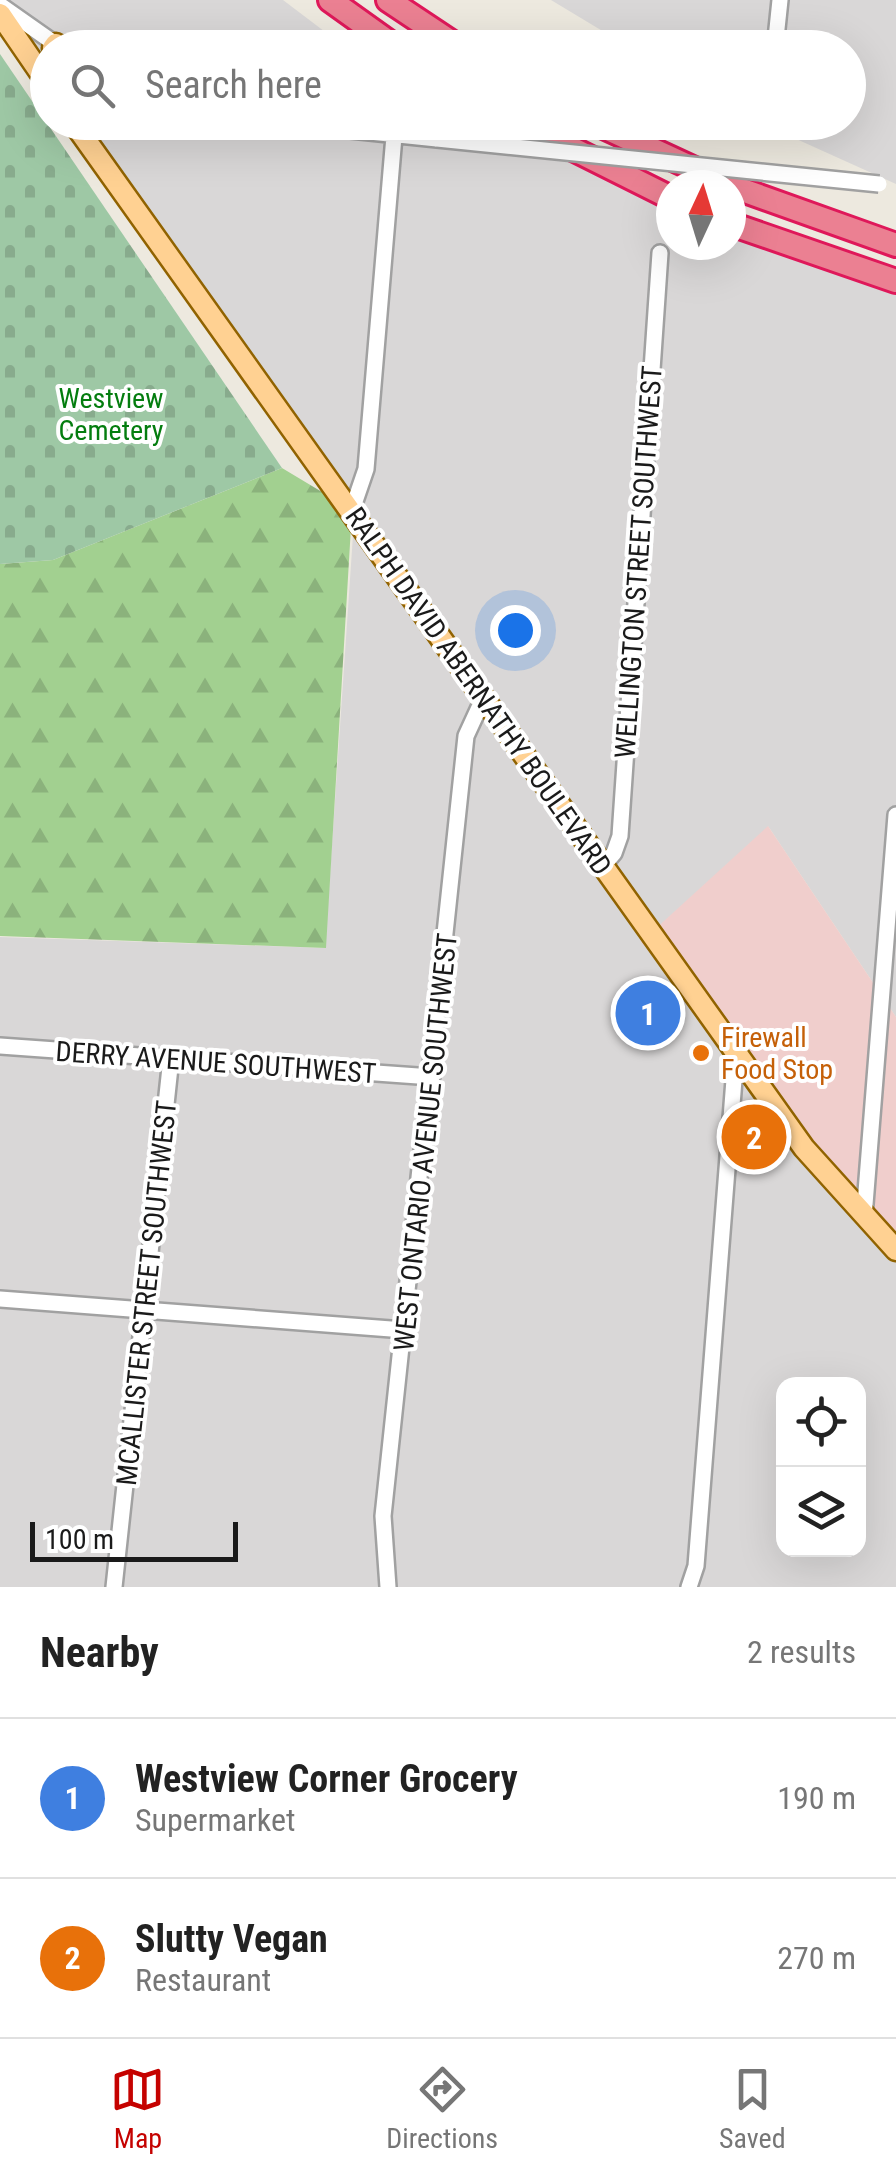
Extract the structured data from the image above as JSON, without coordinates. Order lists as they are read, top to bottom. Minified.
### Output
{"streets":{"main road":["RALPH DAVID ABERNATHY BOULEVARD"],"street":["WELLINGTON STREET SOUTHWEST","DERRY AVENUE SOUTHWEST","WEST ONTARIO AVENUE SOUTHWEST","MCALLISTER STREET SOUTHWEST"]},"crossings":[["WELLINGTON STREET SOUTHWEST","RALPH DAVID ABERNATHY BOULEVARD"],["RALPH DAVID ABERNATHY BOULEVARD","WEST ONTARIO AVENUE SOUTHWEST"],["DERRY AVENUE SOUTHWEST","WEST ONTARIO AVENUE SOUTHWEST"],["DERRY AVENUE SOUTHWEST","MCALLISTER STREET SOUTHWEST"]],"parks":["Westview Cemetery"],"places":["Firewall Food Stop"],"scale_bar":"100 m","north":"top","page":{"search":"Search here","pins":["1","2"],"scale":"100 m","heading":["Nearby","2 results"],"list":[{"mark":"1","name":"Westview Corner Grocery","note":"Supermarket","value":"190 m"},{"mark":"2","name":"Slutty Vegan","note":"Restaurant","value":"270 m"}],"nav":["Map","Directions","Saved"]}}
